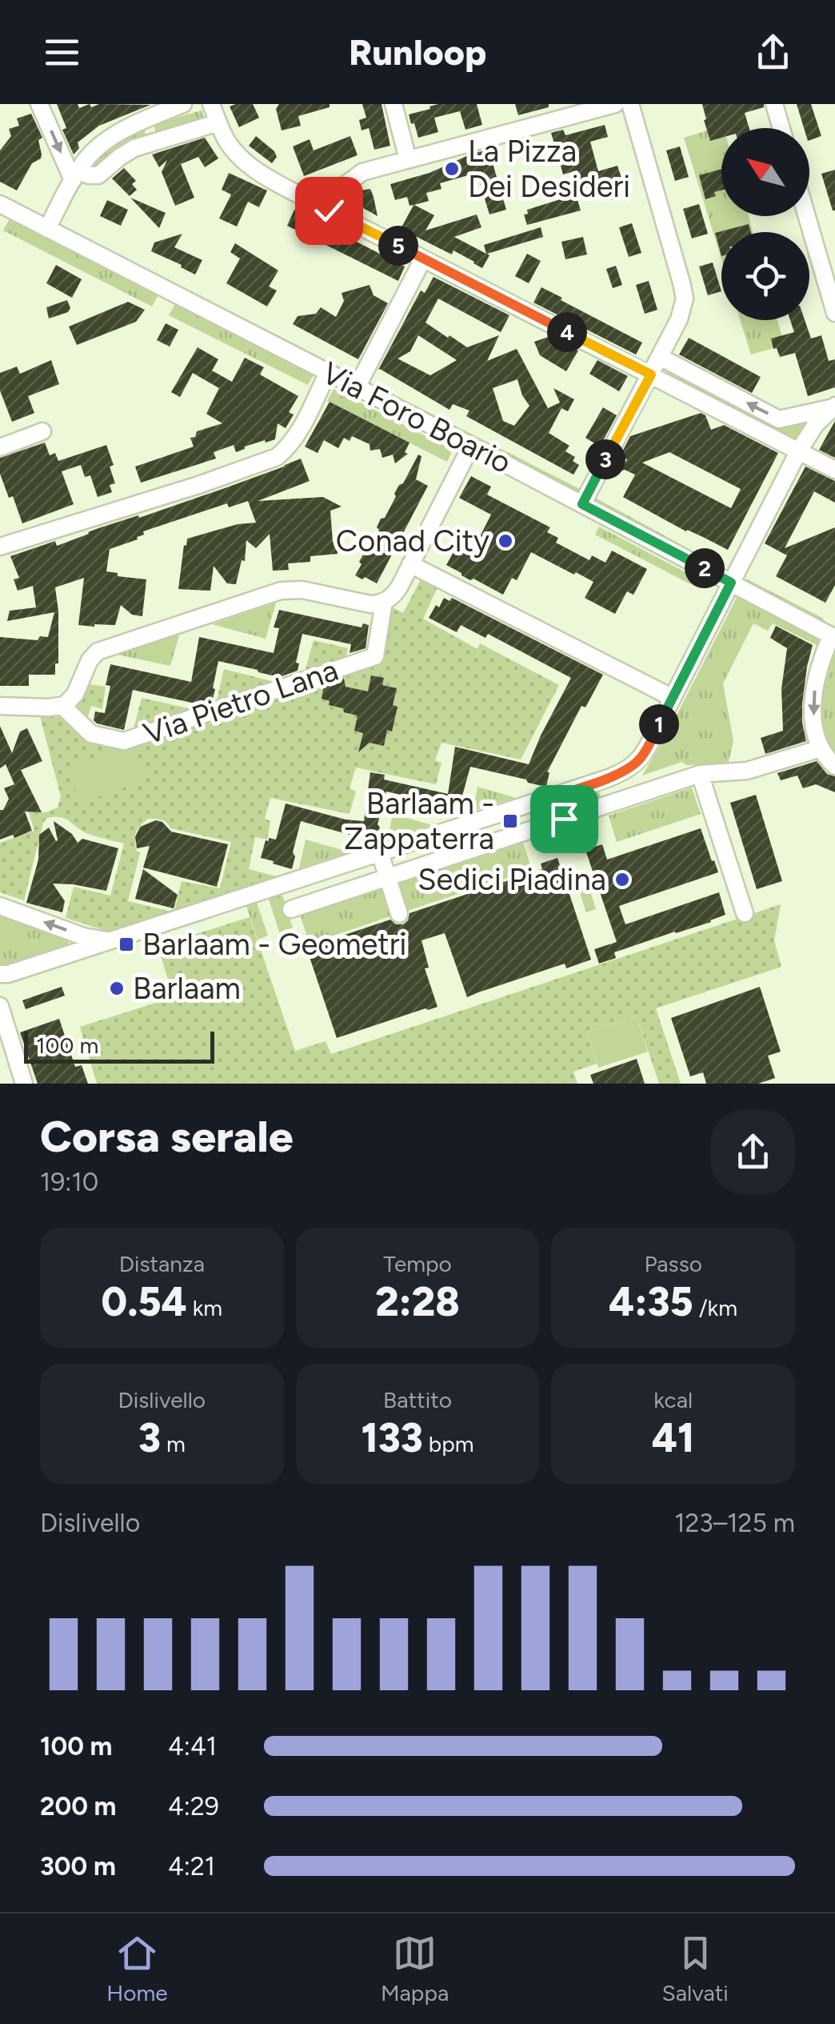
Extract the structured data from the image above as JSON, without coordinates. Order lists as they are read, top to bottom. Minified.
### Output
{"streets":{"street":["Via Foro Boario","Via Pietro Lana"]},"crossings":[["Via Foro Boario","Via Pietro Lana"]],"places":{"other":["La Pizza Dei Desideri","Conad City","Sedici Piadina","Barlaam"],"transit":["Barlaam - Zappaterra","Barlaam - Geometri"]},"scale_bar":"100 m","north":"top left","page":{"header":"Runloop","pins":["5","4","3","2","1"],"scale":"100 m","heading":["Corsa serale","19:10"],"stats":[["Distanza","0.54 km"],["Tempo","2:28"],["Passo","4:35 /km"],["Dislivello","3 m"],["Battito","133 bpm"],["kcal","41"]],"chart":["Dislivello","123–125 m"],"list":[{"name":"100 m","note":"4:41"},{"name":"200 m","note":"4:29"},{"name":"300 m","note":"4:21"}],"tabs":["Home","Mappa","Salvati"]}}
